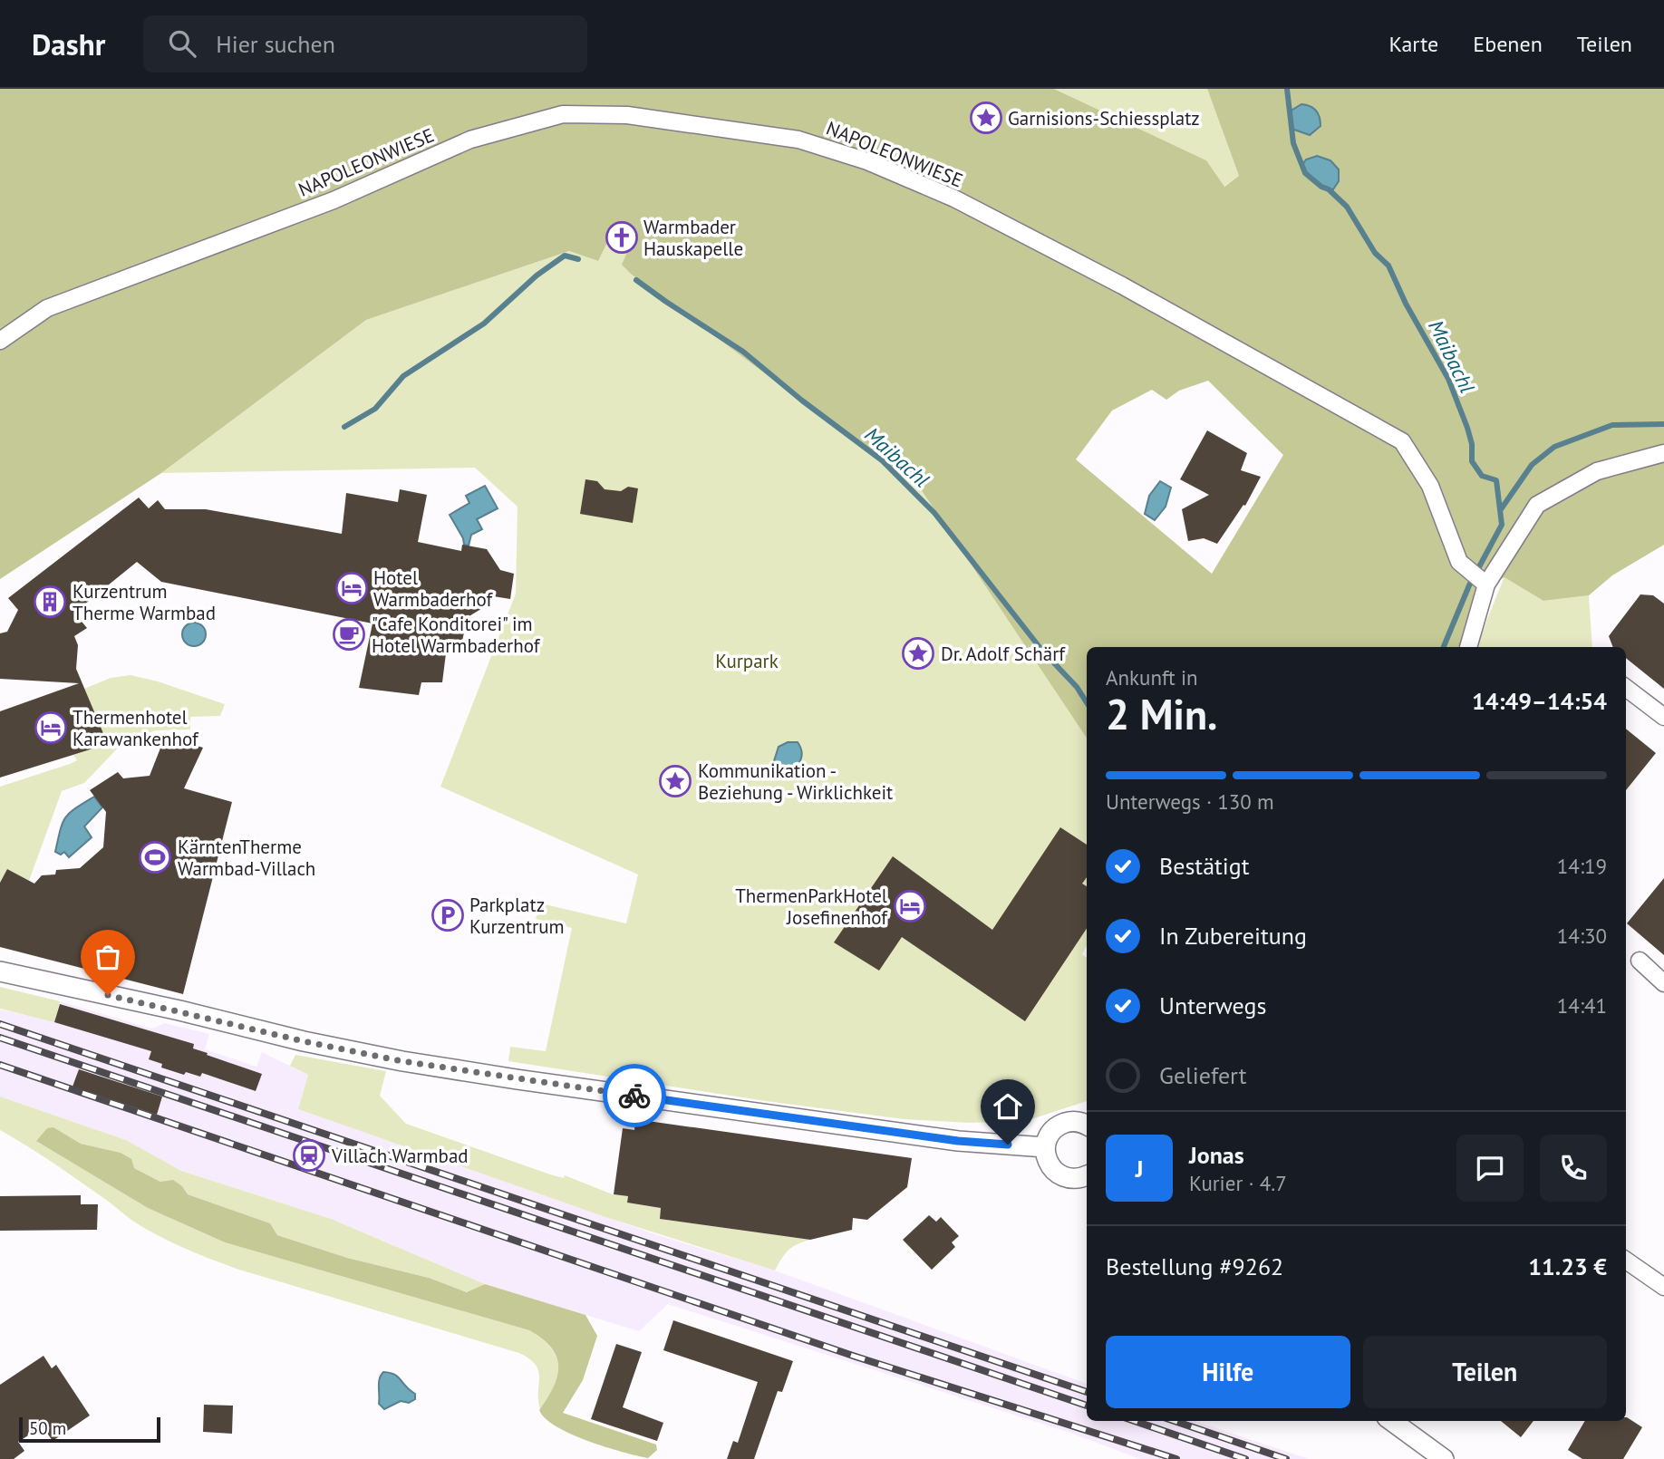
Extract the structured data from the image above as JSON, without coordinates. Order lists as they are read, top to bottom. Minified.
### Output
{"streets":{"street":["NAPOLEONWIESE"]},"water":["Maibachl"],"parks":["Kurpark"],"places":{"place":["Garnisions-Schiessplatz","Dr. Adolf Schärf","Kommunikation - Beziehung - Wirklichkeit"],"church":["Warmbader Hauskapelle"],"hotel":["Hotel Warmbaderhof","Thermenhotel Karawankenhof","ThermenParkHotel Josefinenhof"],"building":["Kurzentrum Therme Warmbad"],"cafe":["\"Cafe Konditorei\" im Hotel Warmbaderhof"],"sports":["KärntenTherme Warmbad-Villach"],"parking":["Parkplatz Kurzentrum"],"station":["Villach Warmbad"]},"scale_bar":"50 m","page":{"header":"Dashr","search":"Hier suchen","nav":["Karte","Ebenen","Teilen"],"heading":["2 Min.","Ankunft in","14:49–14:54"],"panel":["Jonas","Kurier · 4.7","Bestellung #9262","11.23 €"],"bar":"Unterwegs · 130 m","list":[["Bestätigt","14:19"],["In Zubereitung","14:30"],["Unterwegs","14:41"],"Geliefert"],"round":"J","buttons":["Hilfe","Teilen"],"scale":"50 m"}}
